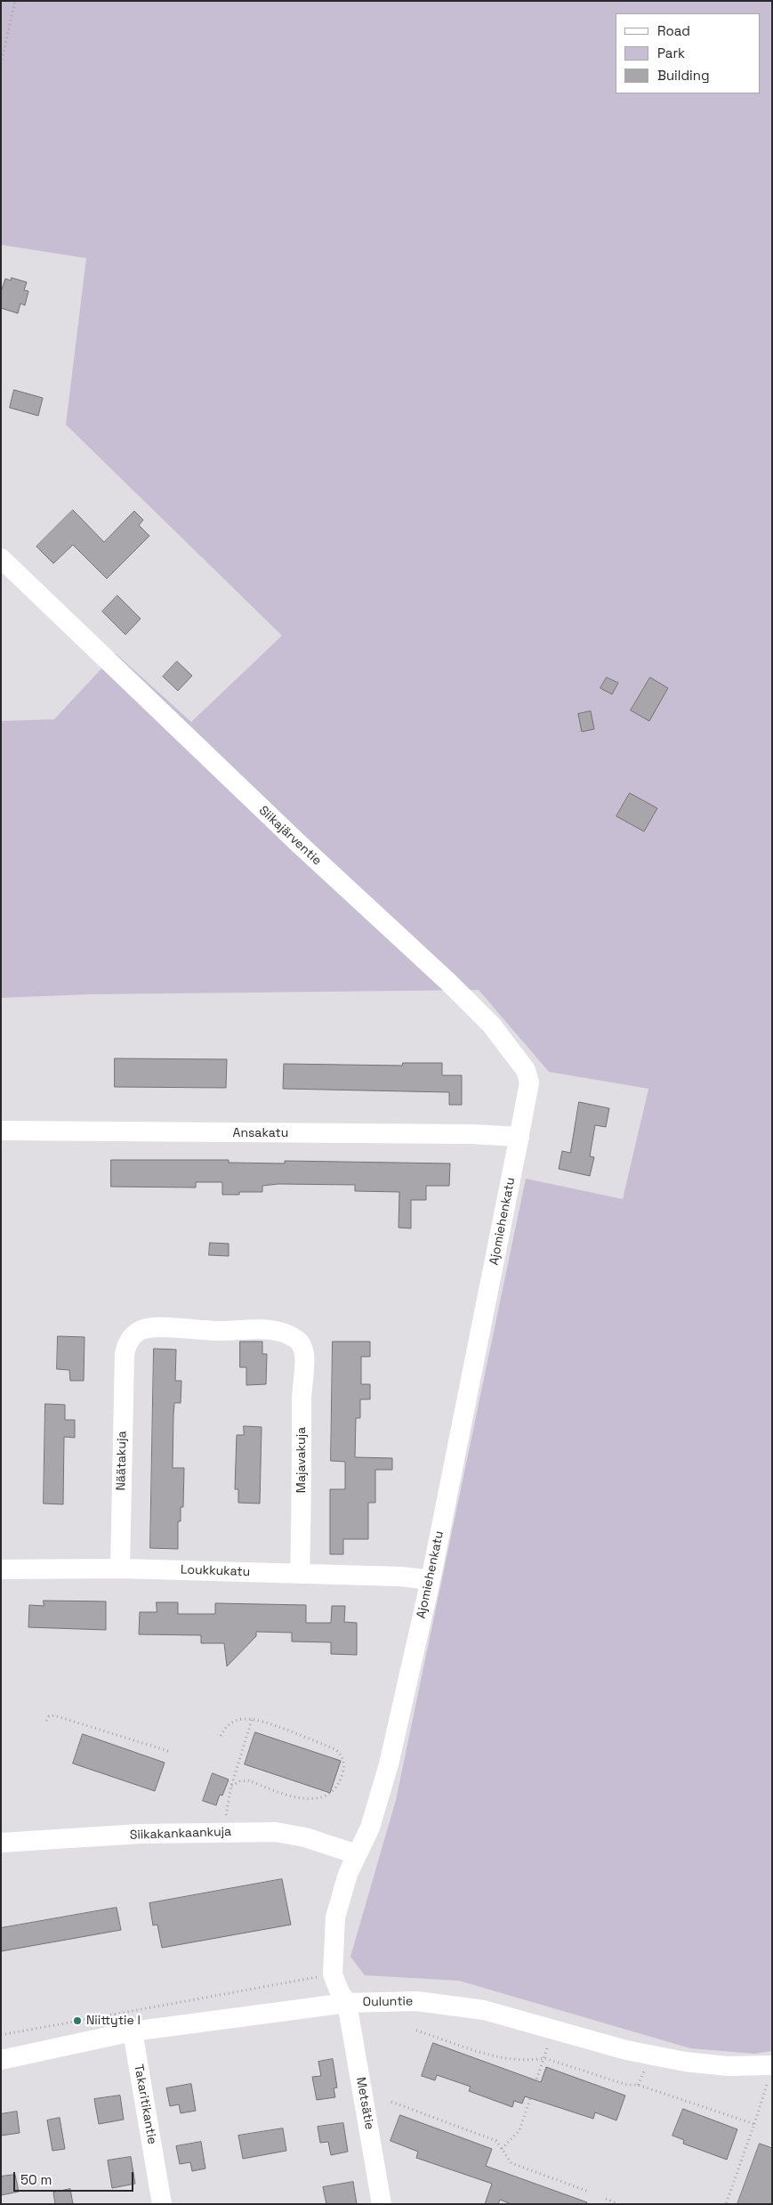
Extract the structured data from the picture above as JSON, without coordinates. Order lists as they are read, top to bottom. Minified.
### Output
{"streets":{"street":["Siikajärventie","Ansakatu","Ajomiehenkatu","Majavakuja","Näätakuja","Loukkukatu","Siikakankaankuja","Ouluntie","Metsätie","Takaritikantie"]},"crossings":[["Siikajärventie","Ansakatu"],["Siikajärventie","Ajomiehenkatu"],["Ansakatu","Ajomiehenkatu"],["Ajomiehenkatu","Loukkukatu"],["Ajomiehenkatu","Siikakankaankuja"],["Ajomiehenkatu","Ouluntie"],["Ajomiehenkatu","Metsätie"],["Majavakuja","Näätakuja"],["Majavakuja","Loukkukatu"],["Näätakuja","Loukkukatu"],["Ouluntie","Metsätie"],["Ouluntie","Takaritikantie"]],"places":["Niittytie I"],"legend":["Road","Park","Building"],"scale_bar":"50 m"}
